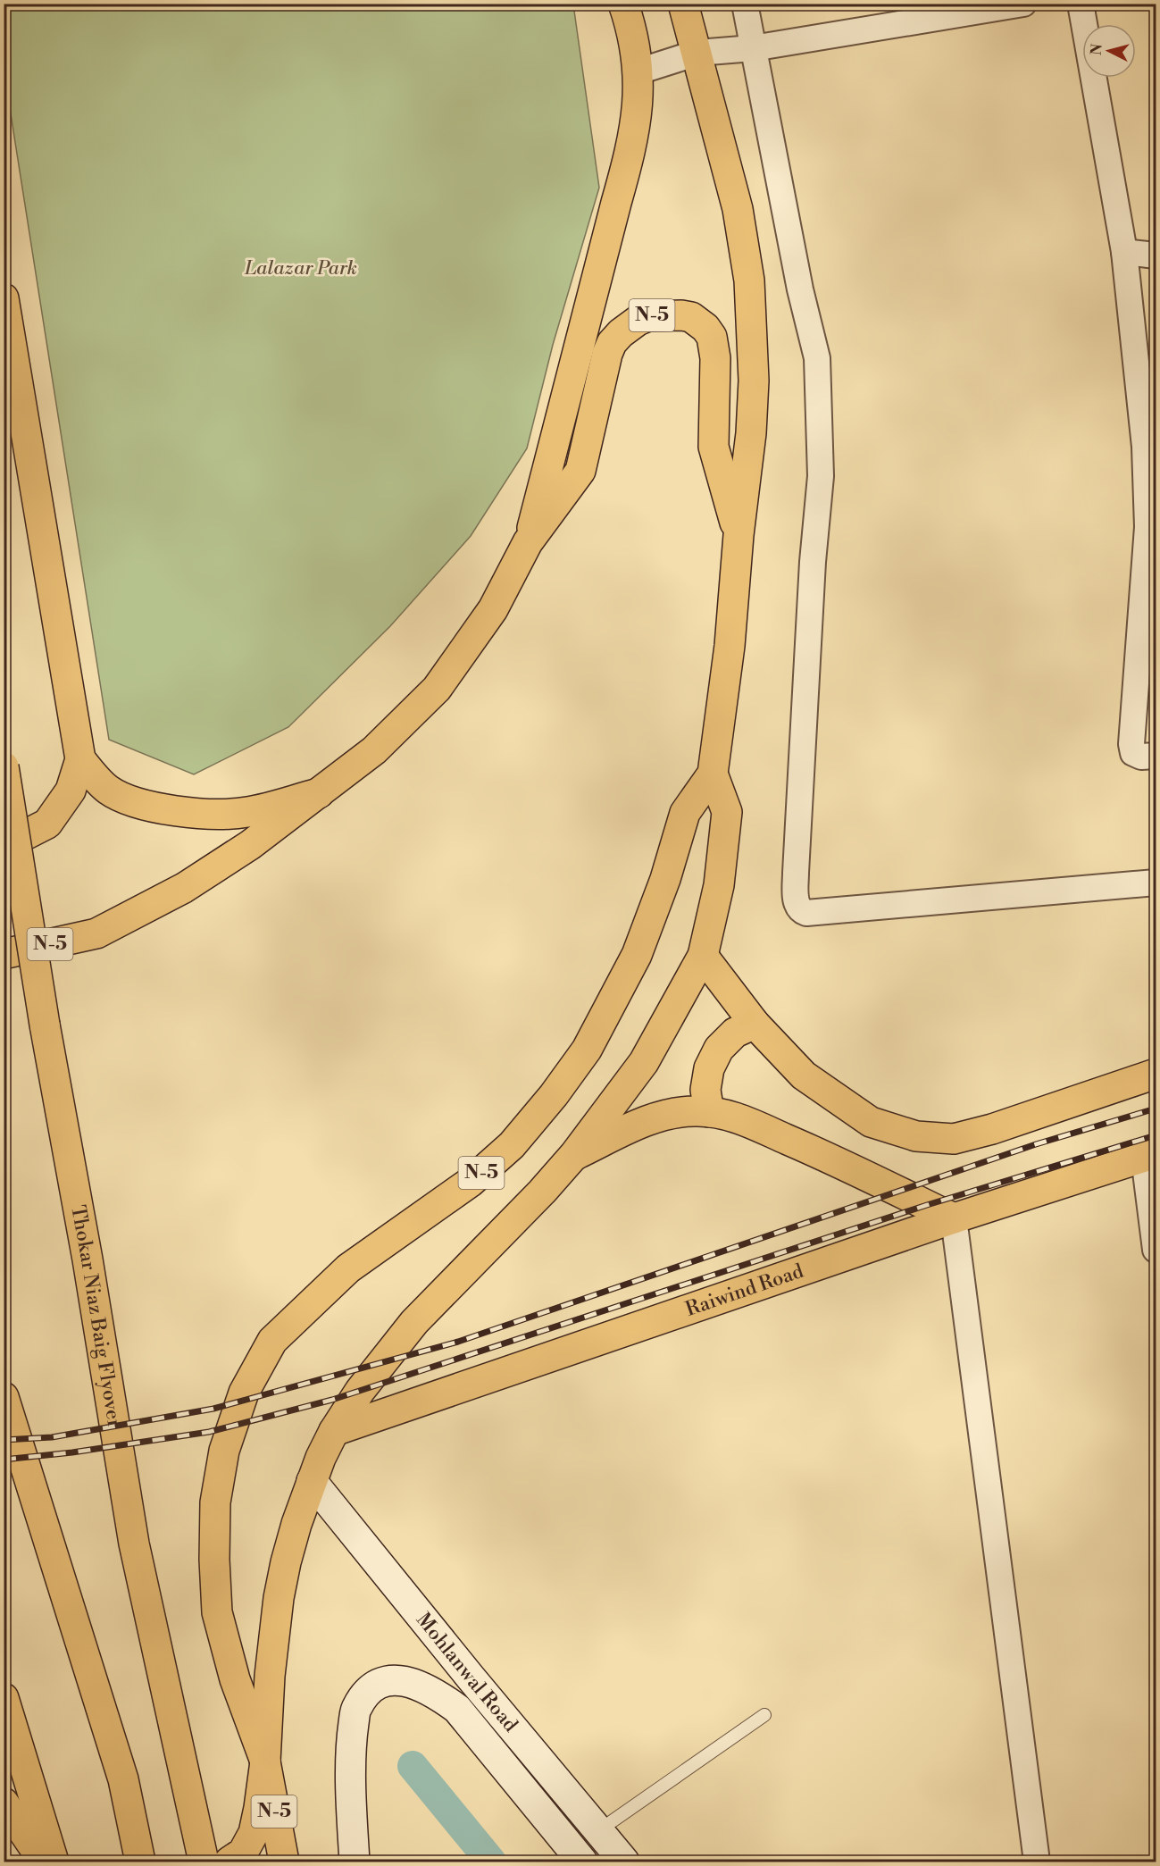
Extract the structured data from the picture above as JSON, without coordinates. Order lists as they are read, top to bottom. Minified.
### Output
{"streets":{"main road":["N-5","Raiwind Road","Thokar Niaz Baig Flyover","Mohlanwal Road"]},"parks":["Lalazar Park"],"north":"left"}
